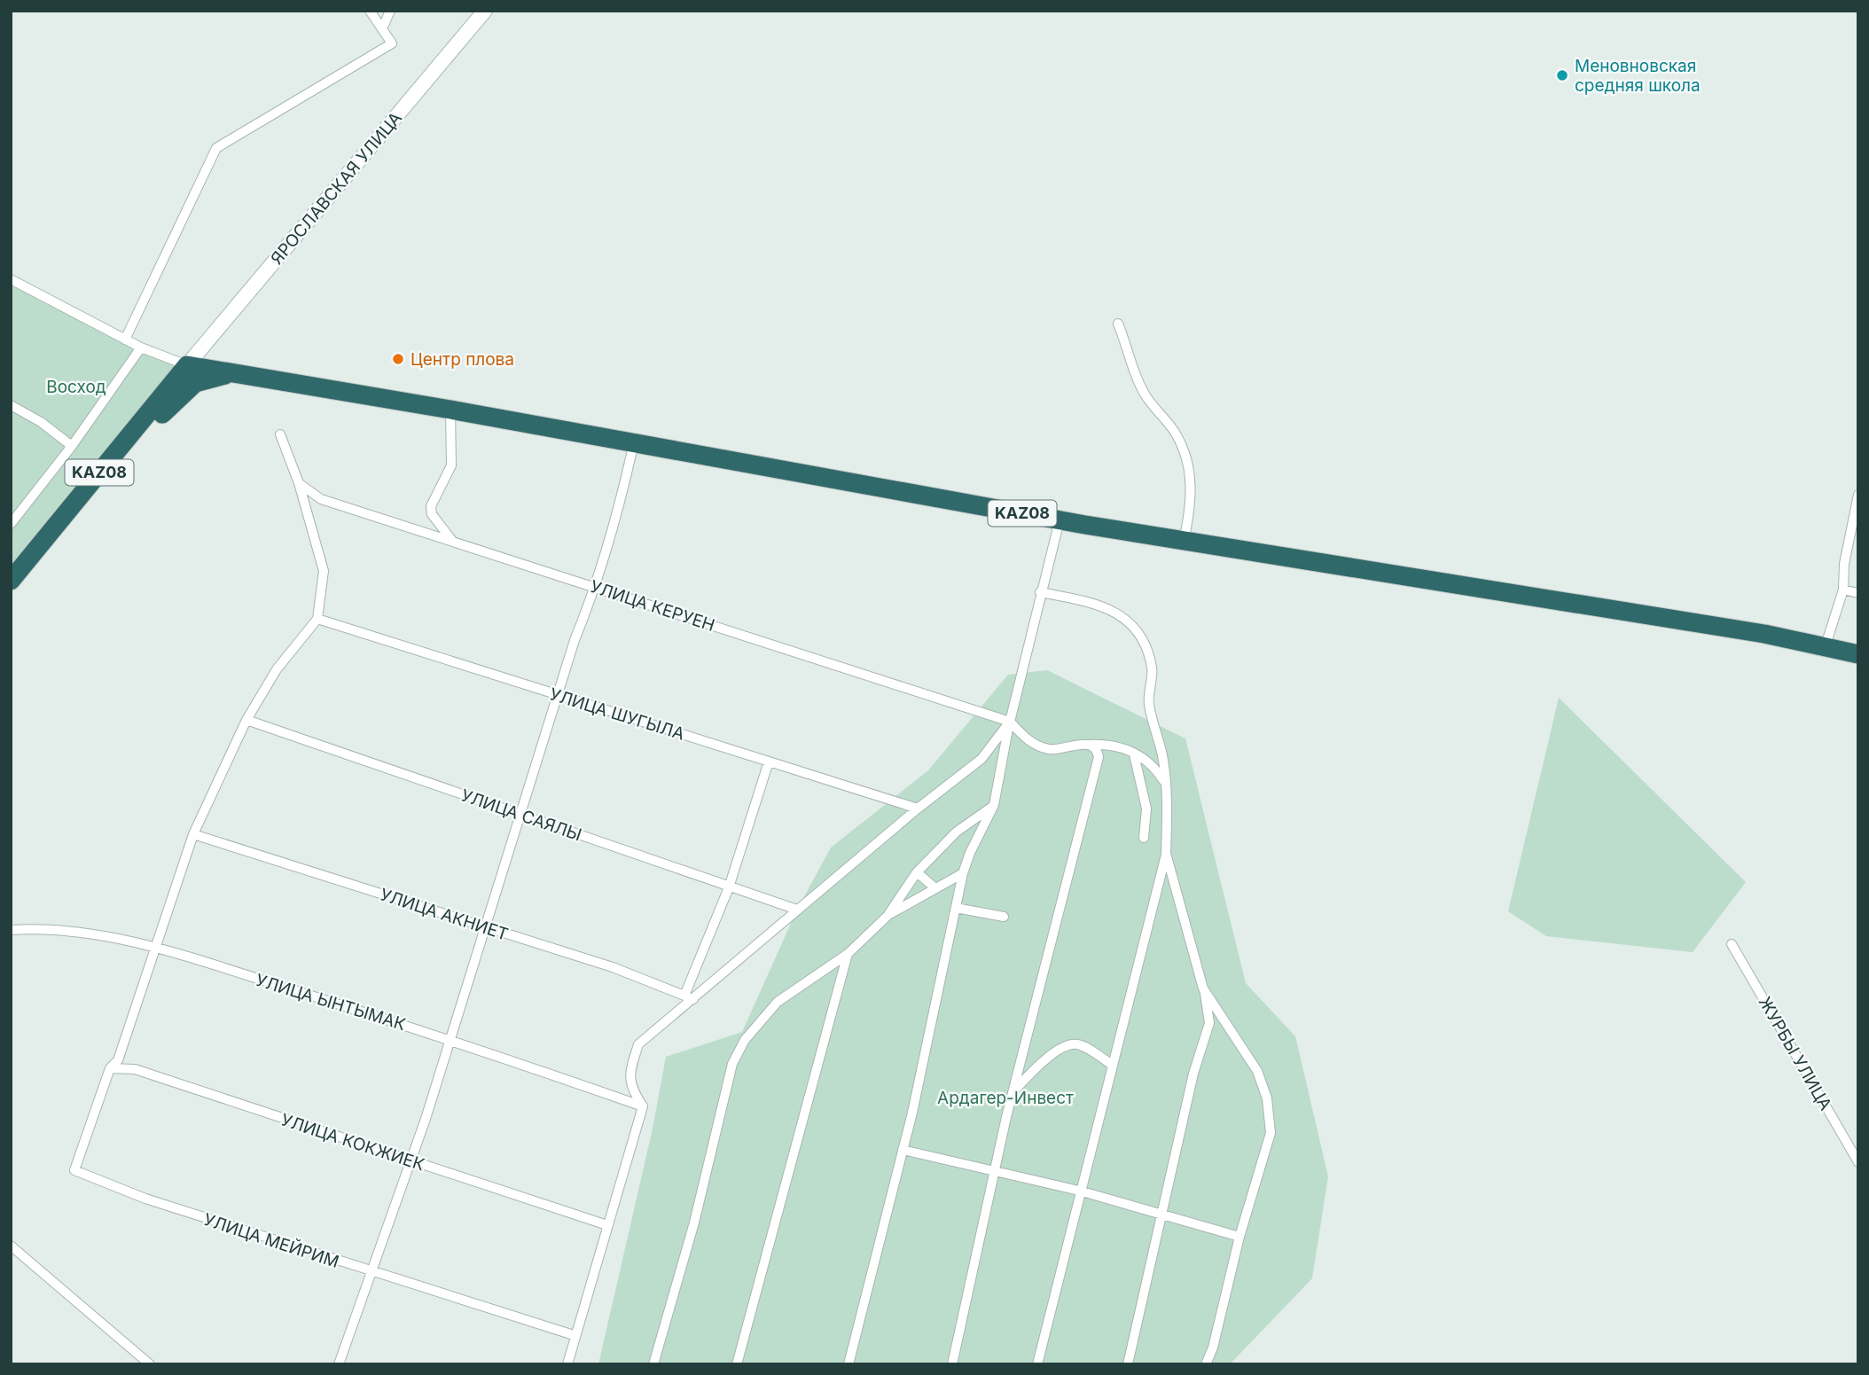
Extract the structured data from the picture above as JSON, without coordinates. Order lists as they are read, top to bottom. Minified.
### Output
{"streets":{"highway":["KAZ08"],"main road":["ЯРОСЛАВСКАЯ УЛИЦА"],"street":["УЛИЦА КЕРУЕН","УЛИЦА ШУГЫЛА","УЛИЦА САЯЛЫ","УЛИЦА АКНИЕТ","УЛИЦА ЫНТЫМАК","ЖУРБЫ УЛИЦА","УЛИЦА КОКЖИЕК","УЛИЦА МЕЙРИМ"]},"crossings":[["ЯРОСЛАВСКАЯ УЛИЦА","KAZ08"],["УЛИЦА КОКЖИЕК","УЛИЦА МЕЙРИМ"]],"parks":["Восход","Ардагер-Инвест"],"places":["Меновновская средняя школа","Центр плова"]}
